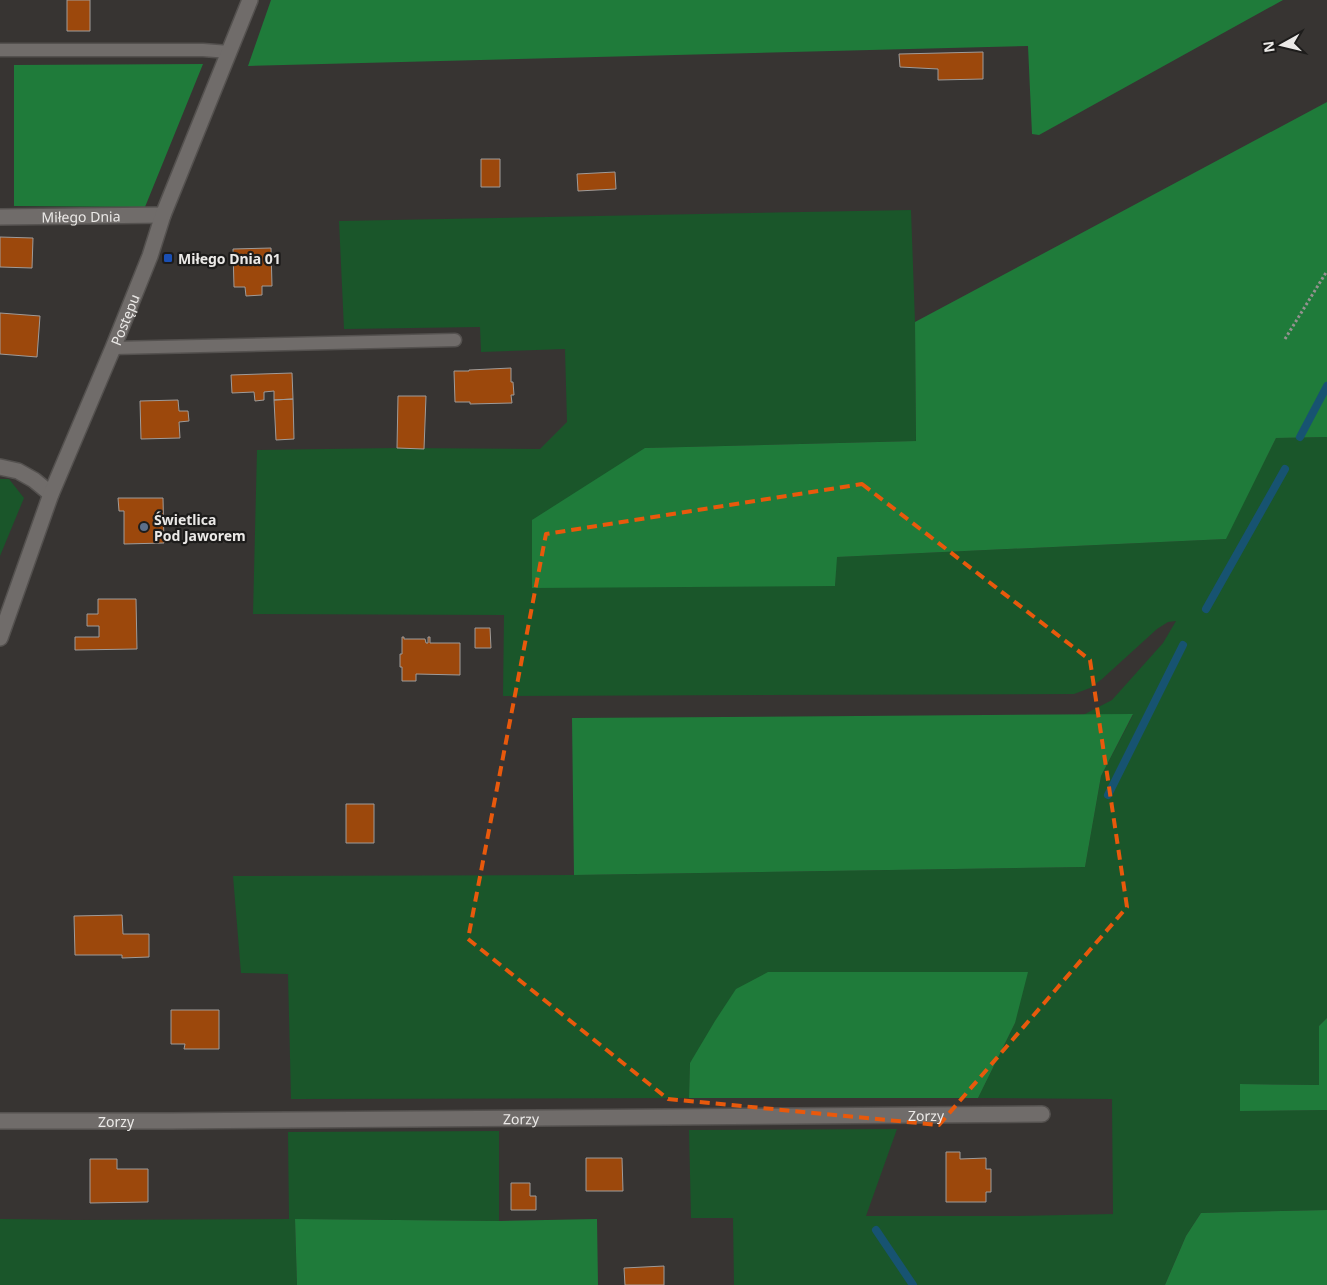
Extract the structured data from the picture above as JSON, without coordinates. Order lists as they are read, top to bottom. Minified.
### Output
{"streets":{"street":["Miłego Dnia","Postępu","Zorzy"]},"crossings":[["Miłego Dnia","Postępu"]],"places":{"transit":["Miłego Dnia 01"],"other":["Świetlica Pod Jaworem"]},"north":"left"}
